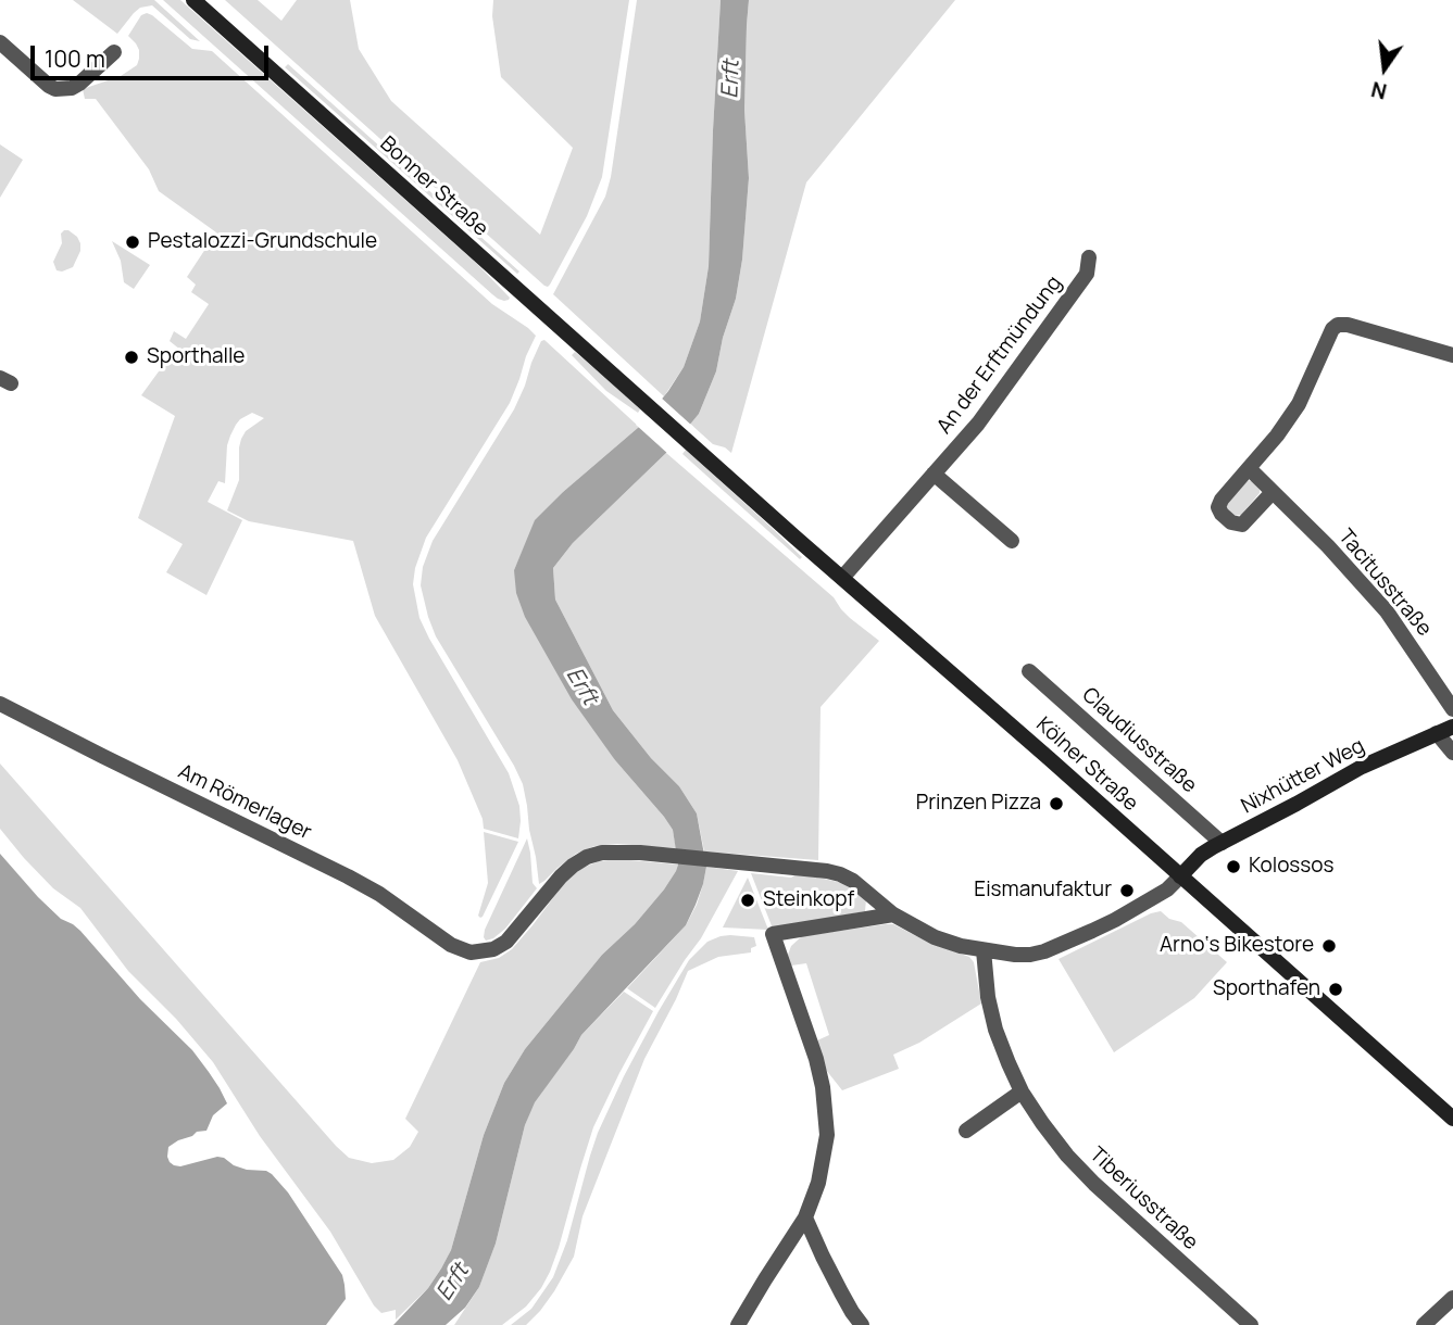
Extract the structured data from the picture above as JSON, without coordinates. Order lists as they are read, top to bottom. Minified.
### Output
{"streets":{"main road":["Bonner Straße","Kölner Straße","Nixhütter Weg"],"street":["An der Erftmündung","Tacitusstraße","Claudiusstraße","Am Römerlager","Tiberiusstraße"]},"crossings":[["Bonner Straße","Kölner Straße"],["An der Erftmündung","Kölner Straße"],["Claudiusstraße","Nixhütter Weg"],["Kölner Straße","Nixhütter Weg"]],"water":["Erft"],"places":["Pestalozzi-Grundschule","Sporthalle","Prinzen Pizza","Kolossos","Eismanufaktur","Steinkopf","Arno‘s Bikestore","Sporthafen"],"scale_bar":"100 m","north":"bottom"}
